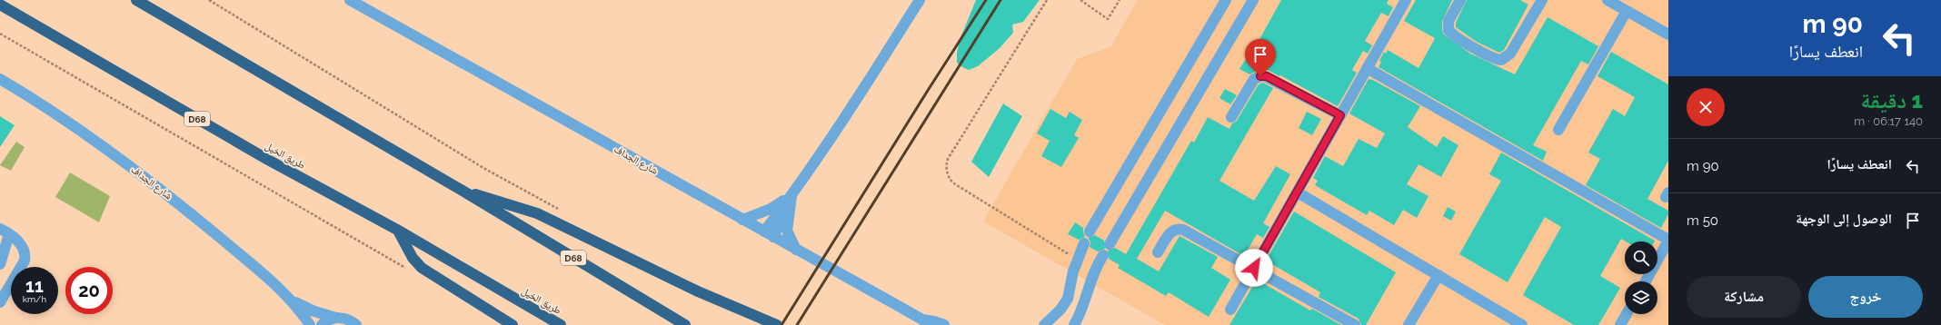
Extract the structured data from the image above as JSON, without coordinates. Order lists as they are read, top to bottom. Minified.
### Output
{"streets":{"highway":["D68","طريق الخيل"],"street":["شارع الجداف"]},"page":{"turn":["90 m","انعطف يسارًا"],"heading":["1 دقيقة","140 m · 06:17"],"list":[{"name":"انعطف يسارًا","value":"90 m"},{"name":"الوصول إلى الوجهة","value":"50 m"}],"speed":"11 km/h","limit":"20","buttons":["خروج","مشاركة"]}}
